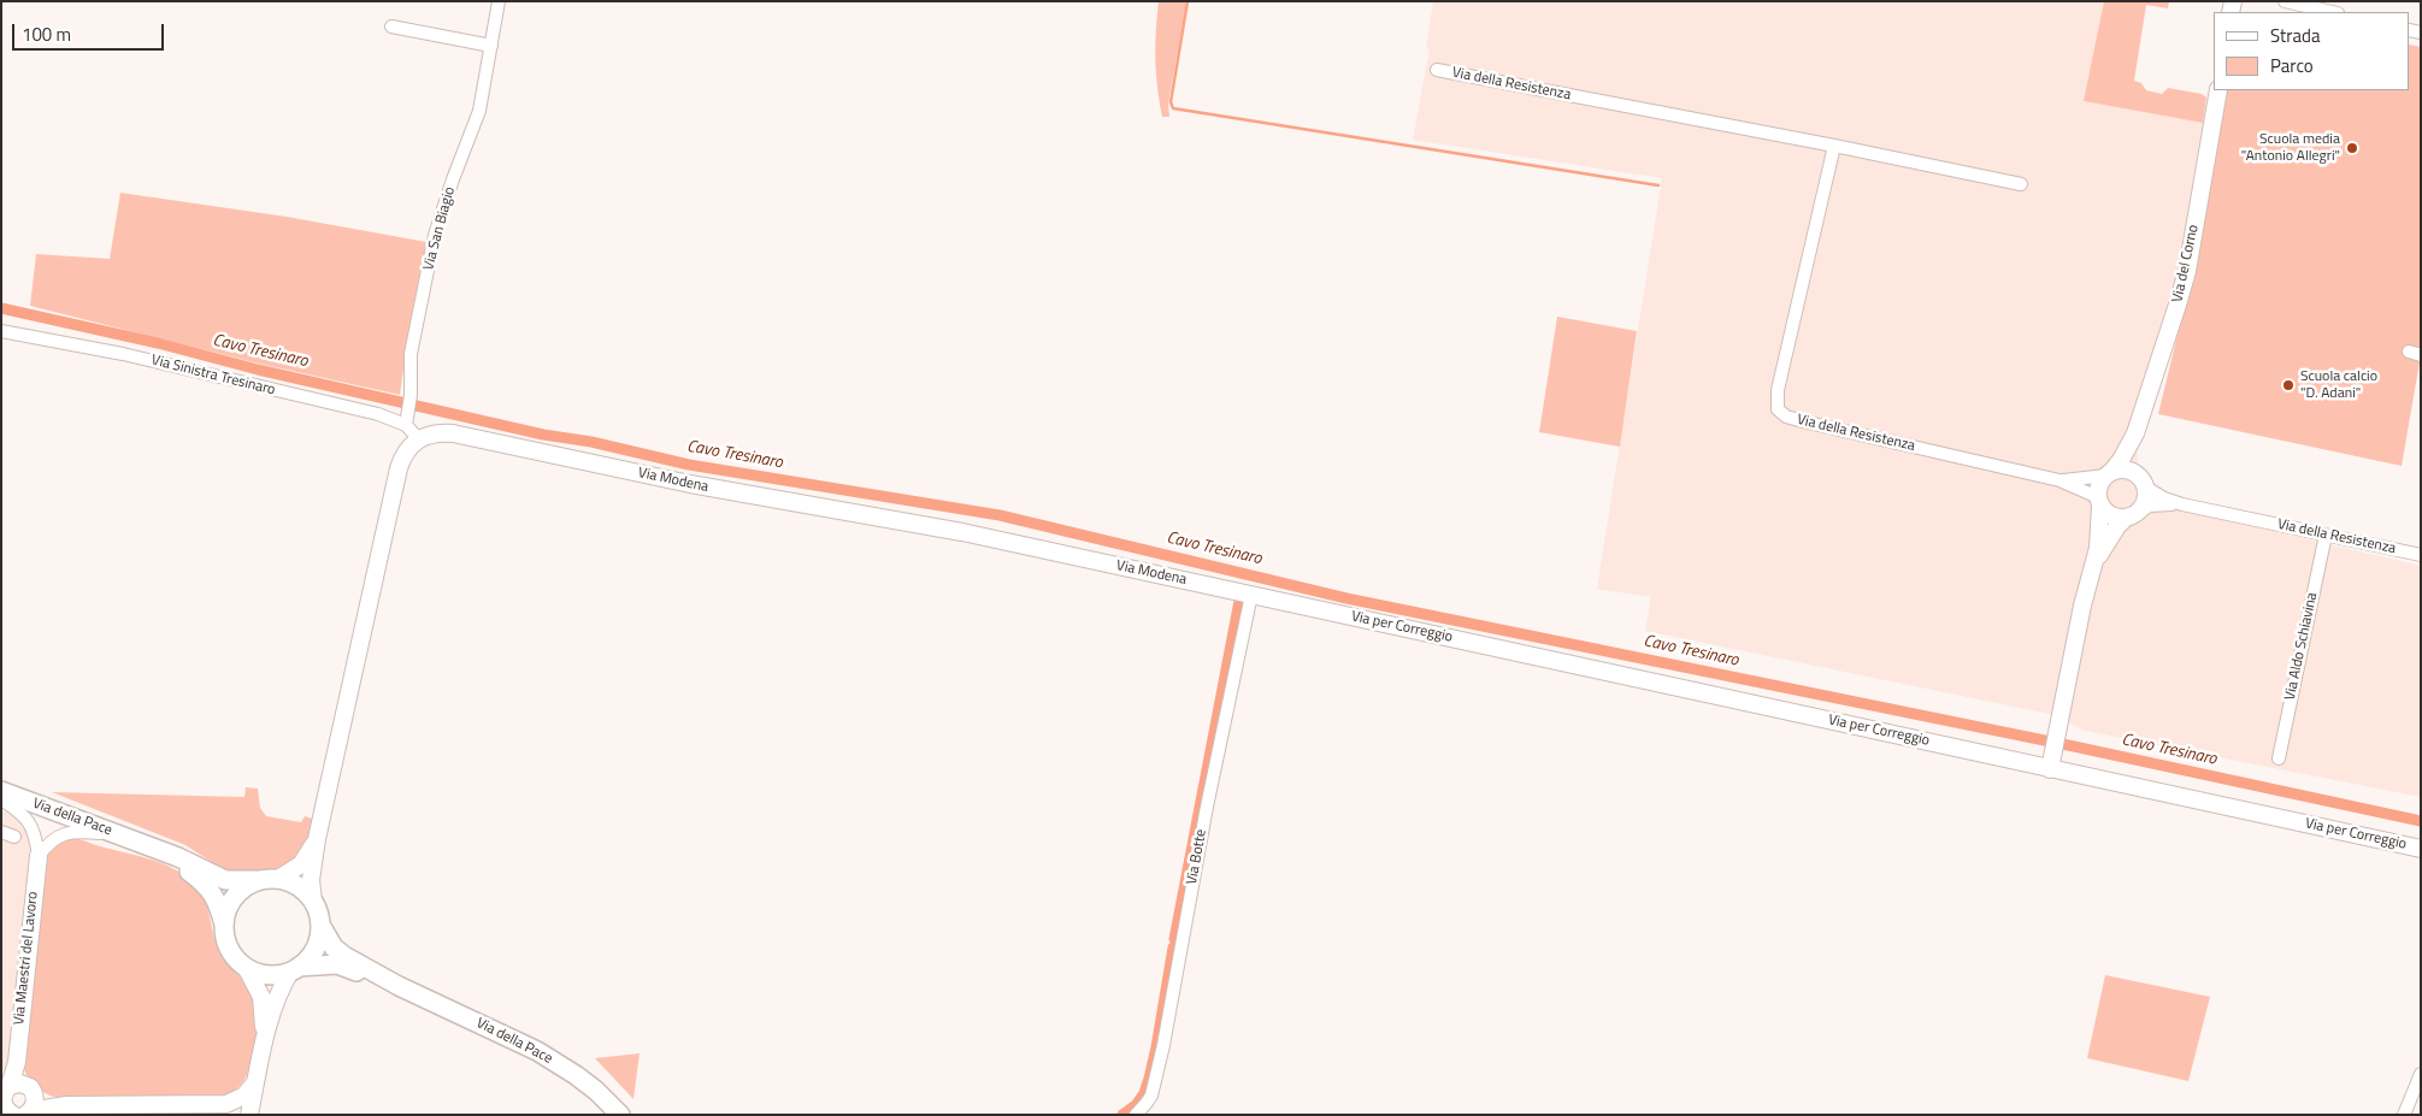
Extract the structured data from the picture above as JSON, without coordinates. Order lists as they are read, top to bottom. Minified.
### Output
{"streets":{"main road":["Via della Pace"],"street":["Via della Resistenza","Via San Biagio","Via del Corno","Via Sinistra Tresinaro","Via Modena","Via per Correggio","Via Aldo Schiavina","Via Botte","Via Maestri del Lavoro"]},"crossings":[["Via della Resistenza","Via del Corno"],["Via della Resistenza","Via Aldo Schiavina"],["Via San Biagio","Via Sinistra Tresinaro"],["Via del Corno","Via per Correggio"],["Via Sinistra Tresinaro","Via Modena"],["Via Modena","Via per Correggio"],["Via Modena","Via Botte"]],"water":["Cavo Tresinaro"],"places":["Scuola media \"Antonio Allegri\"","Scuola calcio \"D. Adani\""],"legend":["Strada","Parco"],"scale_bar":"100 m"}
